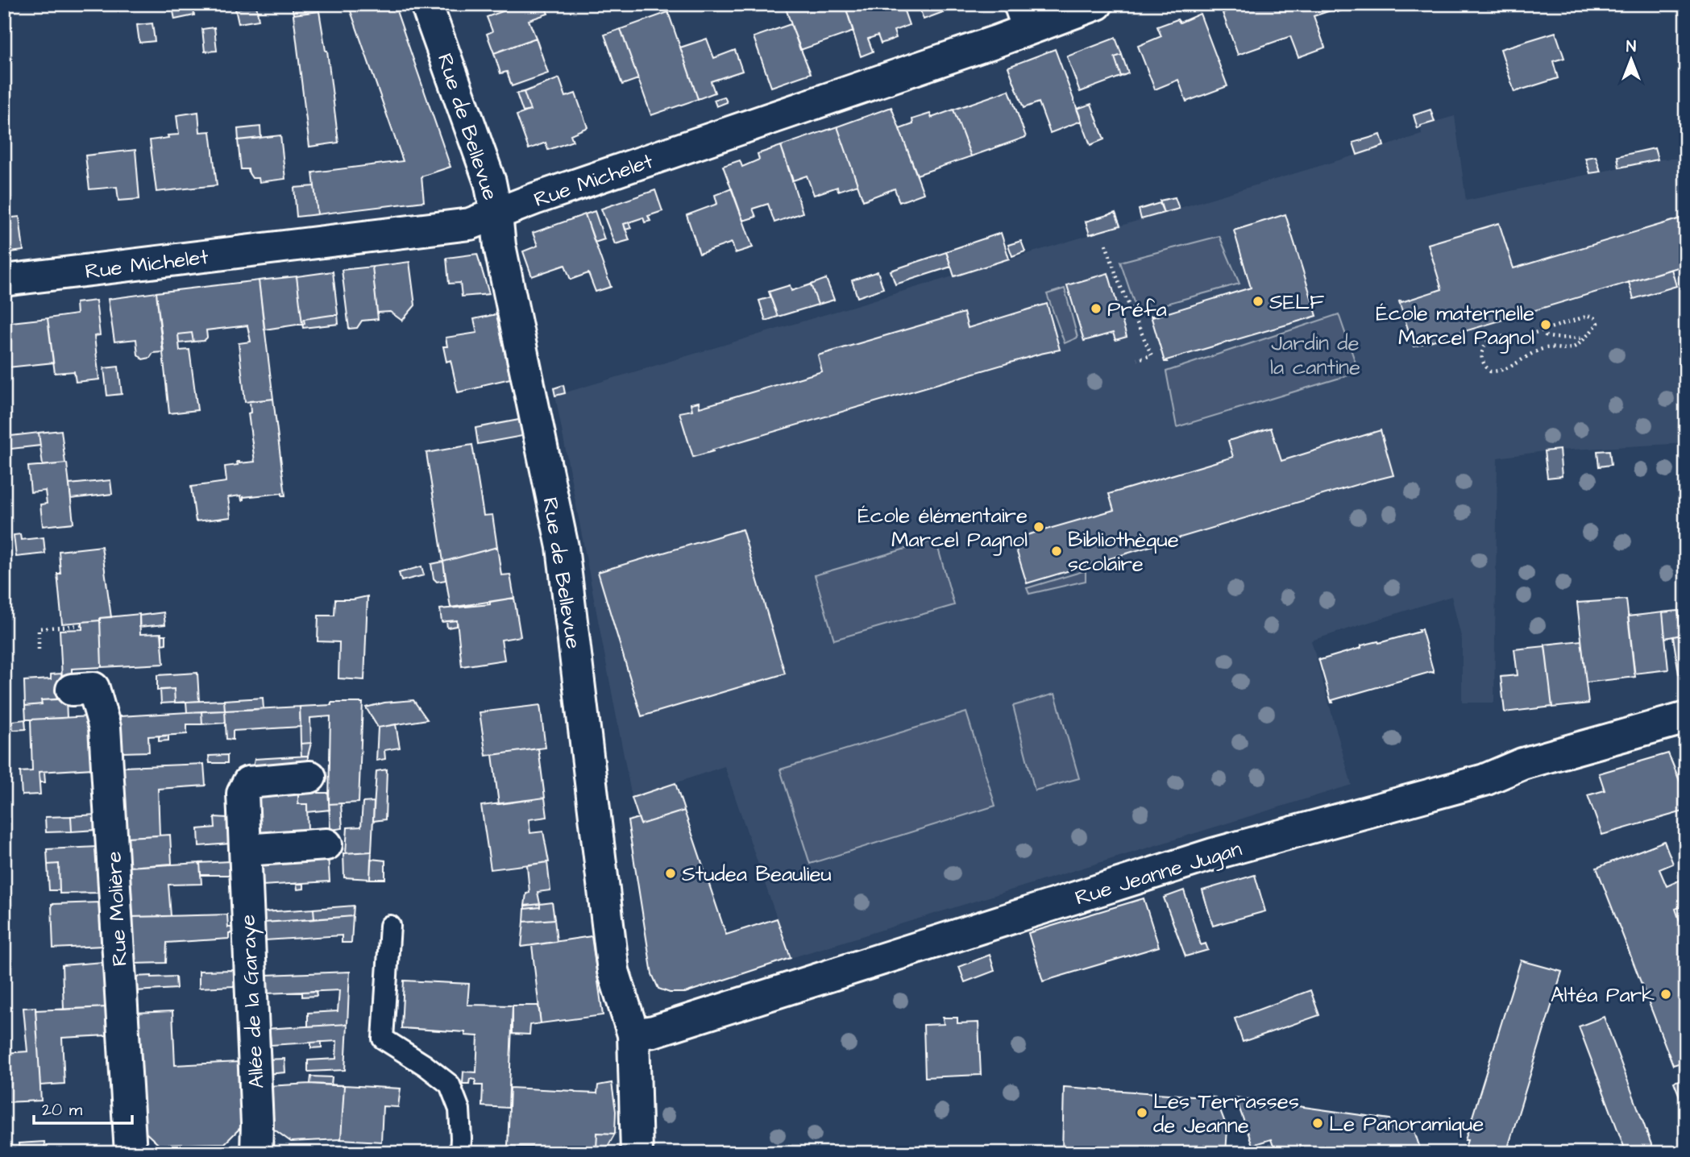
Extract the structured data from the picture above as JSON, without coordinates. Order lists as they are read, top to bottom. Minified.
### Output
{"streets":{"street":["Rue de Bellevue","Rue Michelet","Rue Jeanne Jugan","Rue Molière","Allée de la Garaye"]},"crossings":[["Rue de Bellevue","Rue Michelet"],["Rue de Bellevue","Rue Jeanne Jugan"]],"parks":["Jardin de la cantine"],"places":["SELF","Préfa","École maternelle Marcel Pagnol","École élémentaire Marcel Pagnol","Bibliothèque scolaire","Studea Beaulieu","Altéa Park","Les Terrasses de Jeanne","Le Panoramique"],"scale_bar":"20 m","north":"top"}
